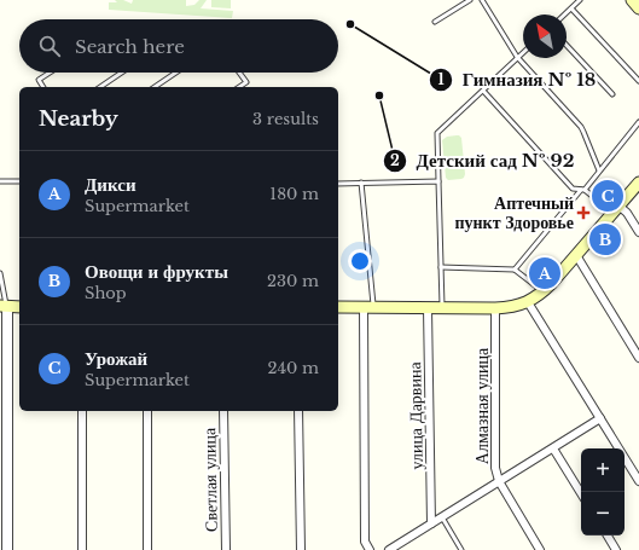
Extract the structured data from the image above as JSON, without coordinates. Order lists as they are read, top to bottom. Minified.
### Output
{"streets":{"street":["Алмазная улица","улица Дарвина","Светлая улица"]},"places":{"other":["Гимназия № 18","Детский сад № 92"],"health":["Аптечный пункт Здоровье"]},"north":"top left","page":{"search":"Search here","heading":["Nearby","3 results"],"list":[{"mark":"A","name":"Дикси","note":"Supermarket","value":"180 m"},{"mark":"B","name":"Овощи и фрукты","note":"Shop","value":"230 m"},{"mark":"C","name":"Урожай","note":"Supermarket","value":"240 m"}],"pins":["C","B","A"],"map_buttons":["+","−"]}}
